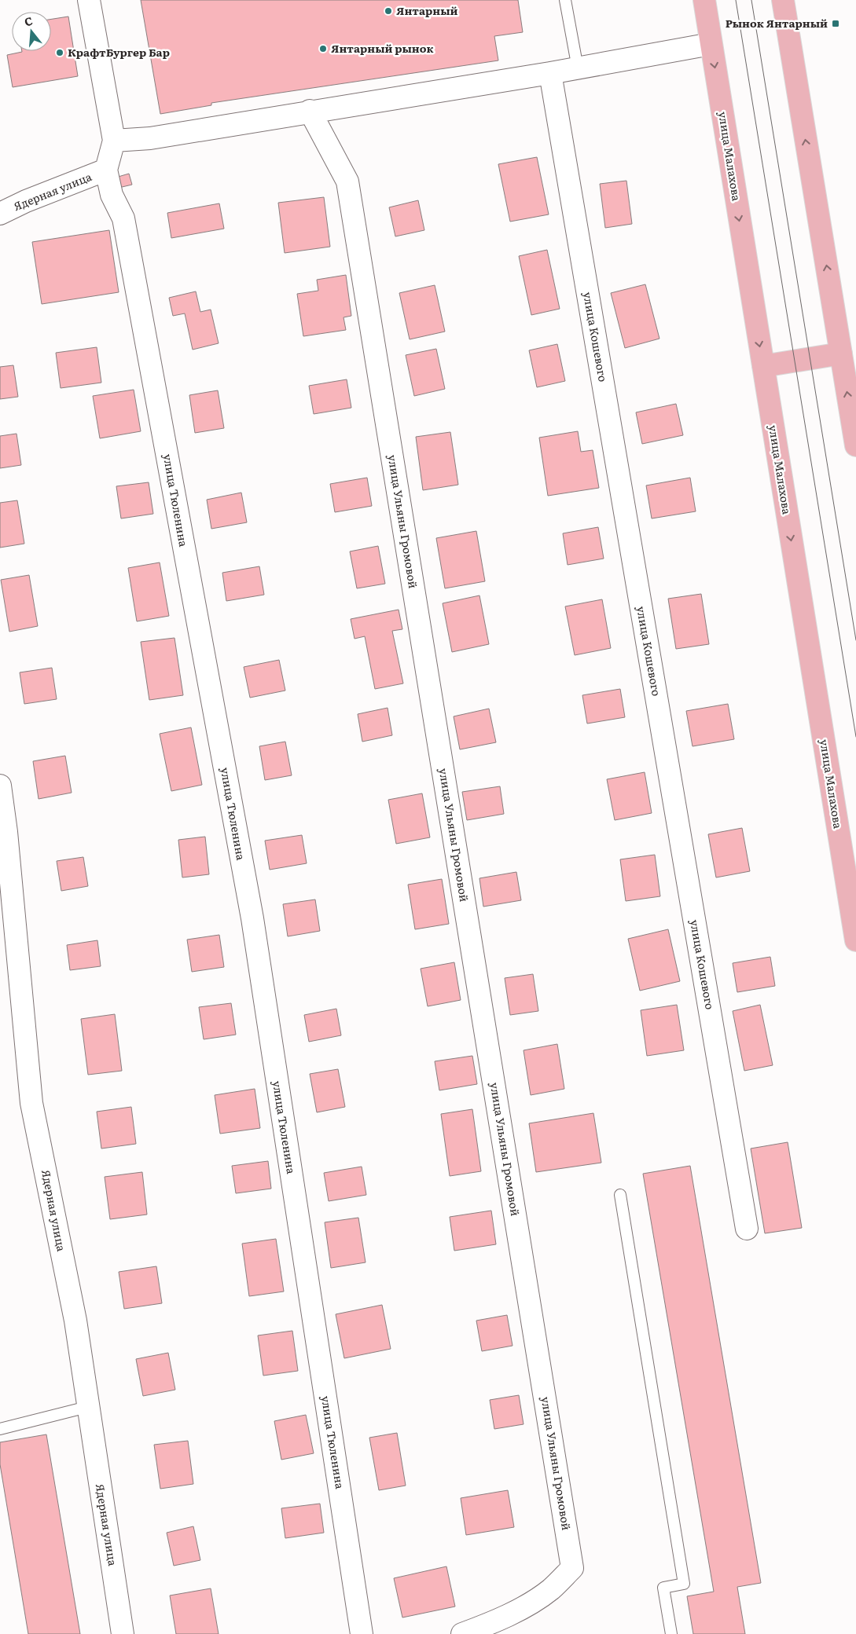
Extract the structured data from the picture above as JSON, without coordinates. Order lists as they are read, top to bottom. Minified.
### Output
{"streets":{"main road":["улица Малахова"],"street":["Ядерная улица","улица Кошевого","улица Тюленина","улица Ульяны Громовой"]},"crossings":[["Ядерная улица","улица Тюленина"]],"places":{"other":["Янтарный","Янтарный рынок","КрафтБургер Бар"],"transit":["Рынок Янтарный"]},"north":"top"}
